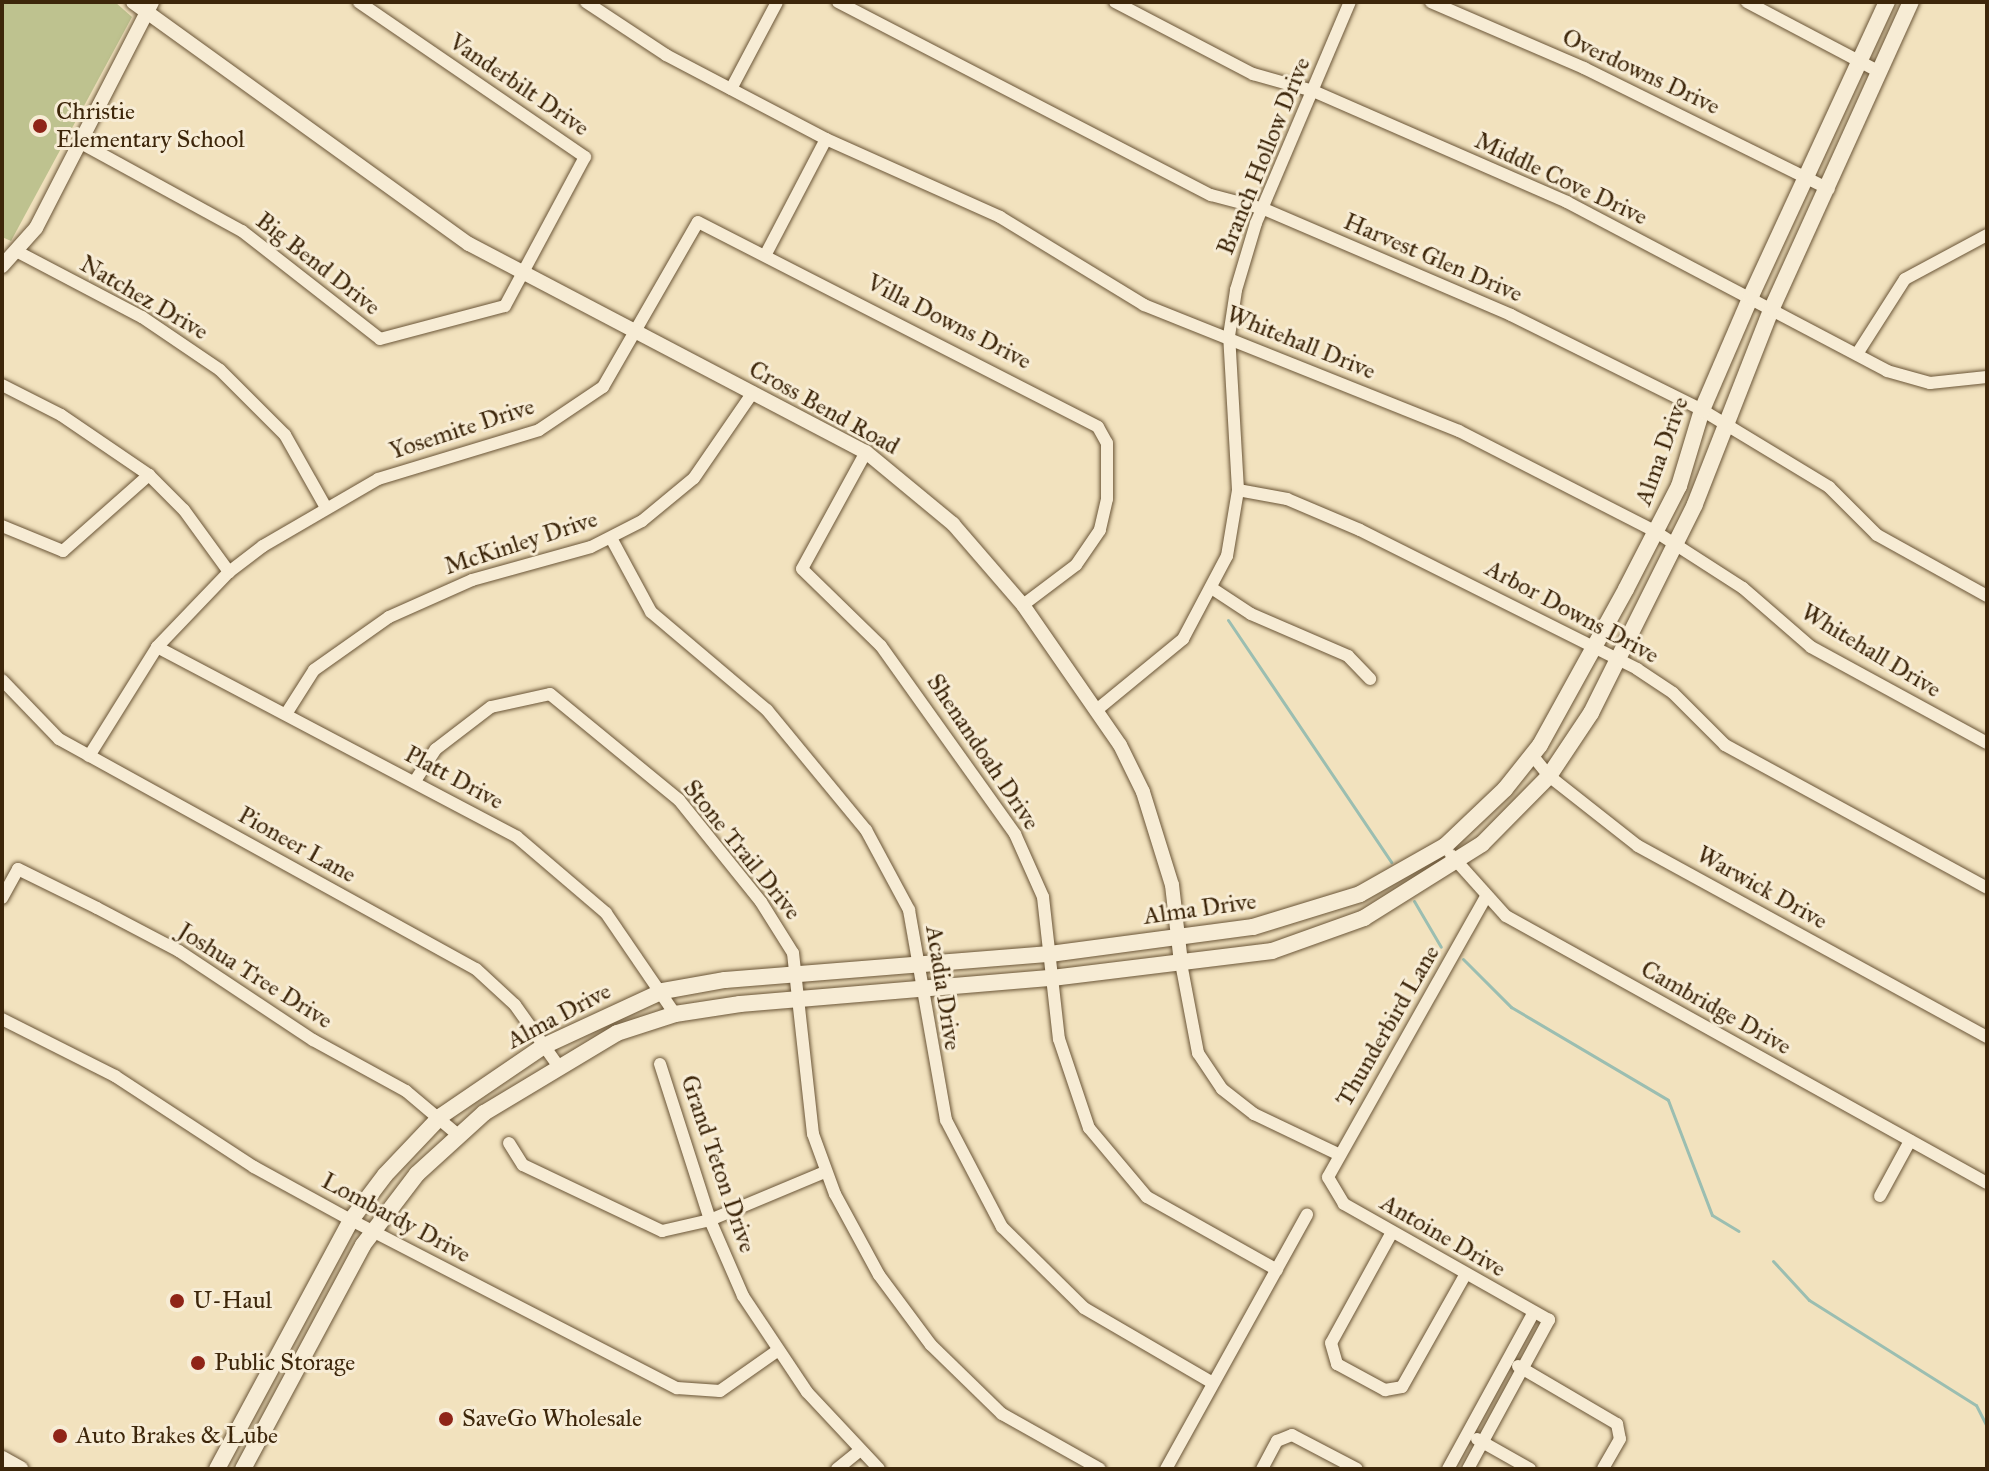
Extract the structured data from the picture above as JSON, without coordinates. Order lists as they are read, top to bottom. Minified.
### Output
{"streets":{"main road":["Alma Drive"],"street":["Overdowns Drive","Vanderbilt Drive","Branch Hollow Drive","Middle Cove Drive","Harvest Glen Drive","Big Bend Drive","Natchez Drive","Villa Downs Drive","Whitehall Drive","Cross Bend Road","Yosemite Drive","McKinley Drive","Arbor Downs Drive","Shenandoah Drive","Platt Drive","Pioneer Lane","Stone Trail Drive","Warwick Drive","Joshua Tree Drive","Acadia Drive","Cambridge Drive","Thunderbird Lane","Grand Teton Drive","Lombardy Drive","Antoine Drive"]},"crossings":[["Overdowns Drive","Alma Drive"],["Vanderbilt Drive","Big Bend Drive"],["Vanderbilt Drive","Cross Bend Road"],["Branch Hollow Drive","Middle Cove Drive"],["Branch Hollow Drive","Harvest Glen Drive"],["Branch Hollow Drive","Whitehall Drive"],["Branch Hollow Drive","Cross Bend Road"],["Branch Hollow Drive","Arbor Downs Drive"],["Middle Cove Drive","Alma Drive"],["Harvest Glen Drive","Alma Drive"],["Big Bend Drive","Cross Bend Road"],["Natchez Drive","Yosemite Drive"],["Villa Downs Drive","Cross Bend Road"],["Villa Downs Drive","Yosemite Drive"],["Whitehall Drive","Alma Drive"],["Cross Bend Road","Yosemite Drive"],["Cross Bend Road","Alma Drive"],["Cross Bend Road","McKinley Drive"],["Cross Bend Road","Shenandoah Drive"],["Cross Bend Road","Thunderbird Lane"],["Yosemite Drive","Platt Drive"],["Yosemite Drive","Pioneer Lane"],["Alma Drive","Arbor Downs Drive"],["Alma Drive","Shenandoah Drive"],["Alma Drive","Platt Drive"],["Alma Drive","Pioneer Lane"],["Alma Drive","Stone Trail Drive"],["Alma Drive","Warwick Drive"],["Alma Drive","Joshua Tree Drive"],["Alma Drive","Acadia Drive"],["Alma Drive","Cambridge Drive"],["Alma Drive","Lombardy Drive"],["McKinley Drive","Platt Drive"],["McKinley Drive","Acadia Drive"],["Platt Drive","Stone Trail Drive"],["Cambridge Drive","Thunderbird Lane"],["Thunderbird Lane","Antoine Drive"],["Grand Teton Drive","Lombardy Drive"]],"places":["Christie Elementary School","U-Haul","Public Storage","SaveGo Wholesale","Auto Brakes & Lube"]}
